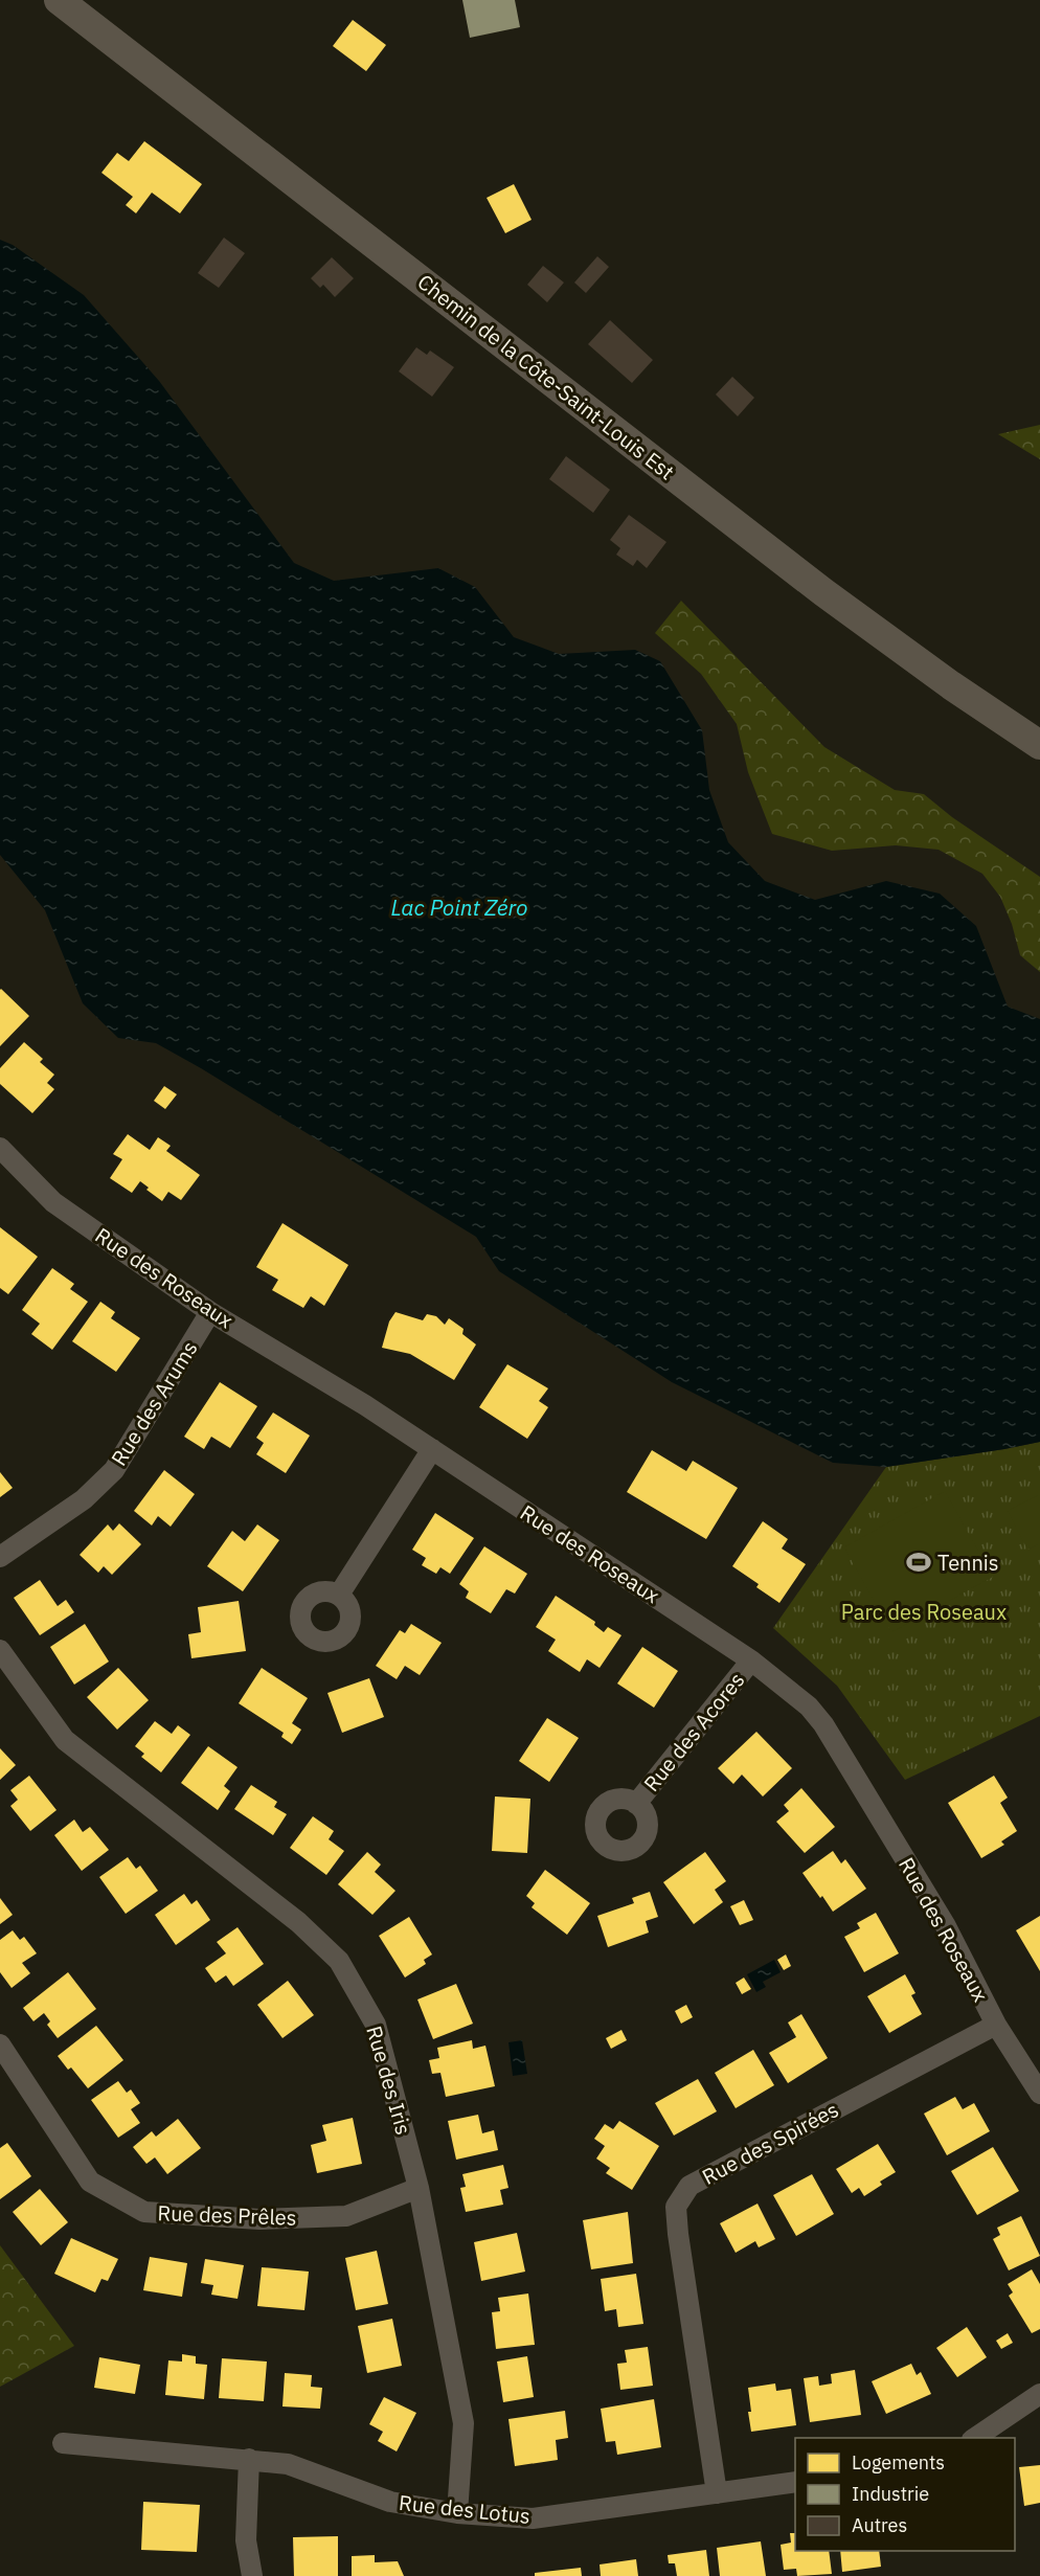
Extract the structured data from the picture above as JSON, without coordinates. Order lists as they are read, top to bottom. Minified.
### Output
{"streets":{"street":["Chemin de la Côte-Saint-Louis Est","Rue des Roseaux","Rue des Arums","Rue des Acores","Rue des Iris","Rue des Spirées","Rue des Prêles","Rue des Lotus"]},"crossings":[["Rue des Roseaux","Rue des Arums"],["Rue des Roseaux","Rue des Acores"],["Rue des Roseaux","Rue des Spirées"],["Rue des Iris","Rue des Prêles"],["Rue des Iris","Rue des Lotus"],["Rue des Spirées","Rue des Lotus"]],"water":["Lac Point Zéro"],"parks":["Parc des Roseaux"],"places":{"sports":["Tennis"]},"legend":["Logements","Industrie","Autres"]}
